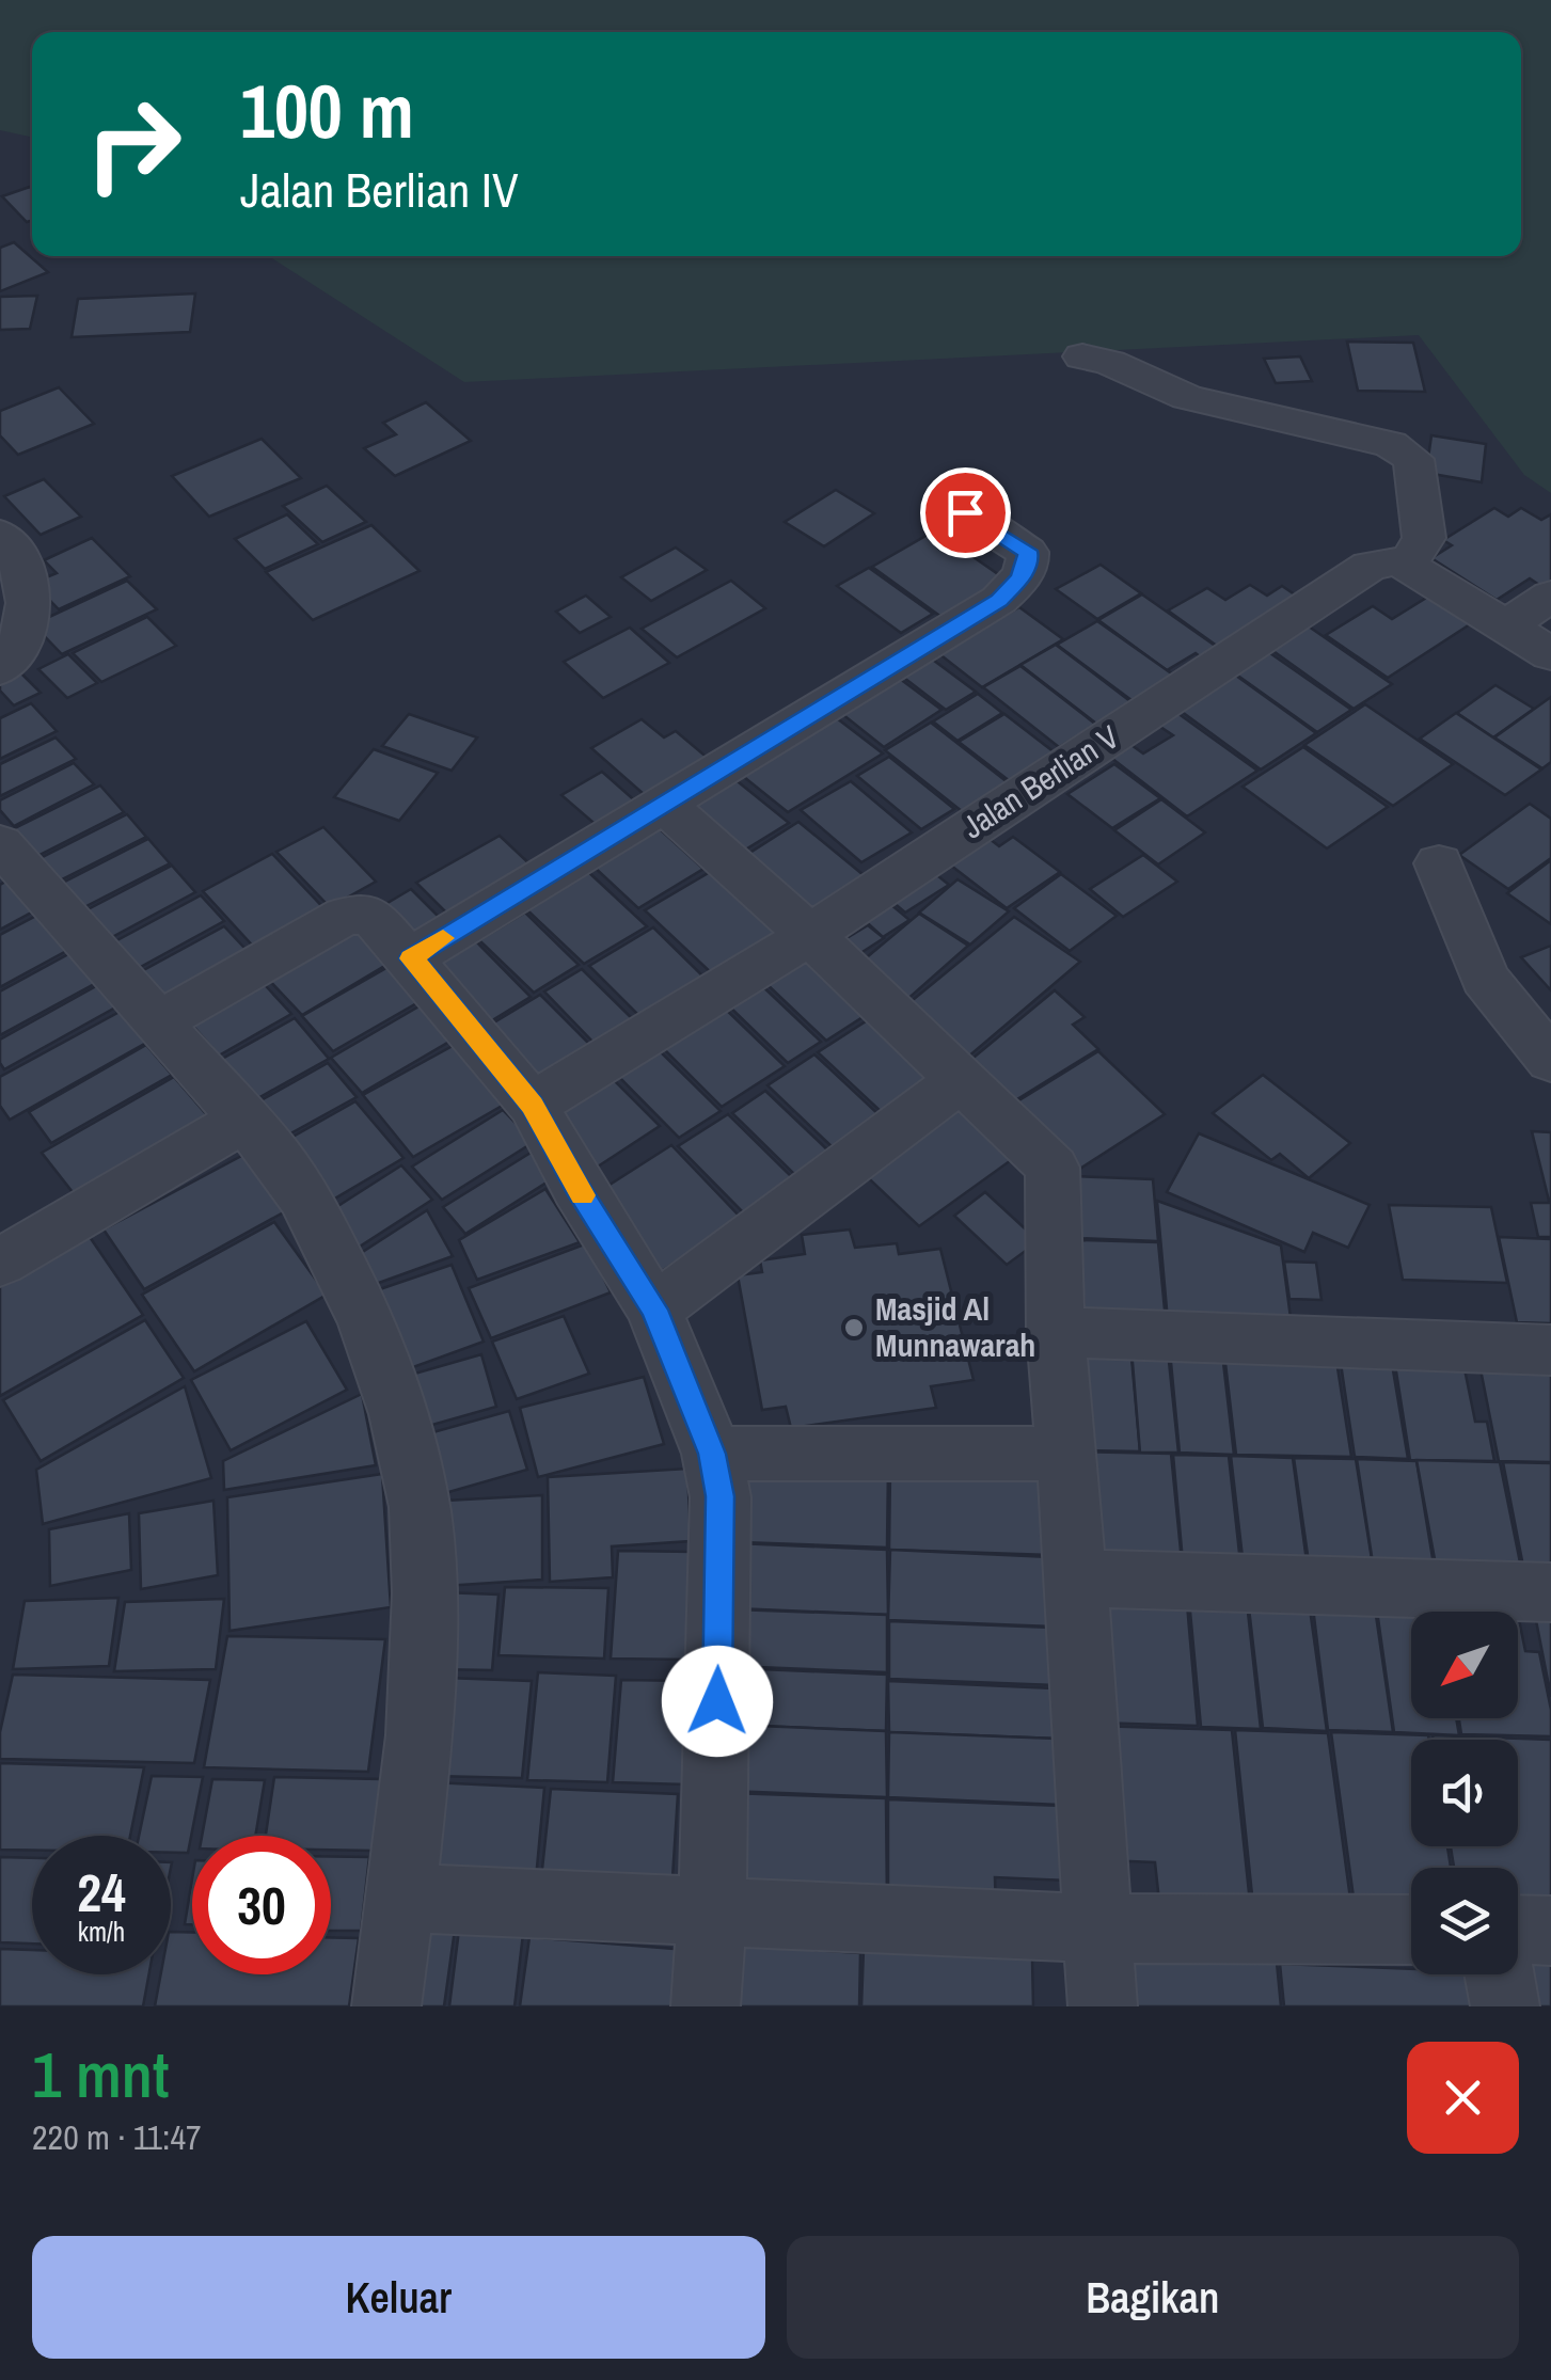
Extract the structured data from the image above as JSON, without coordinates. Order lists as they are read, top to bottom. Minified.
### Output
{"streets":{"street":["Jalan Berlian V"]},"places":["Masjid Al Munnawarah"],"north":"bottom left","page":{"turn":["100 m","Jalan Berlian IV"],"speed":"24 km/h","limit":"30","heading":["1 mnt","220 m · 11:47"],"buttons":["Keluar","Bagikan"]}}
